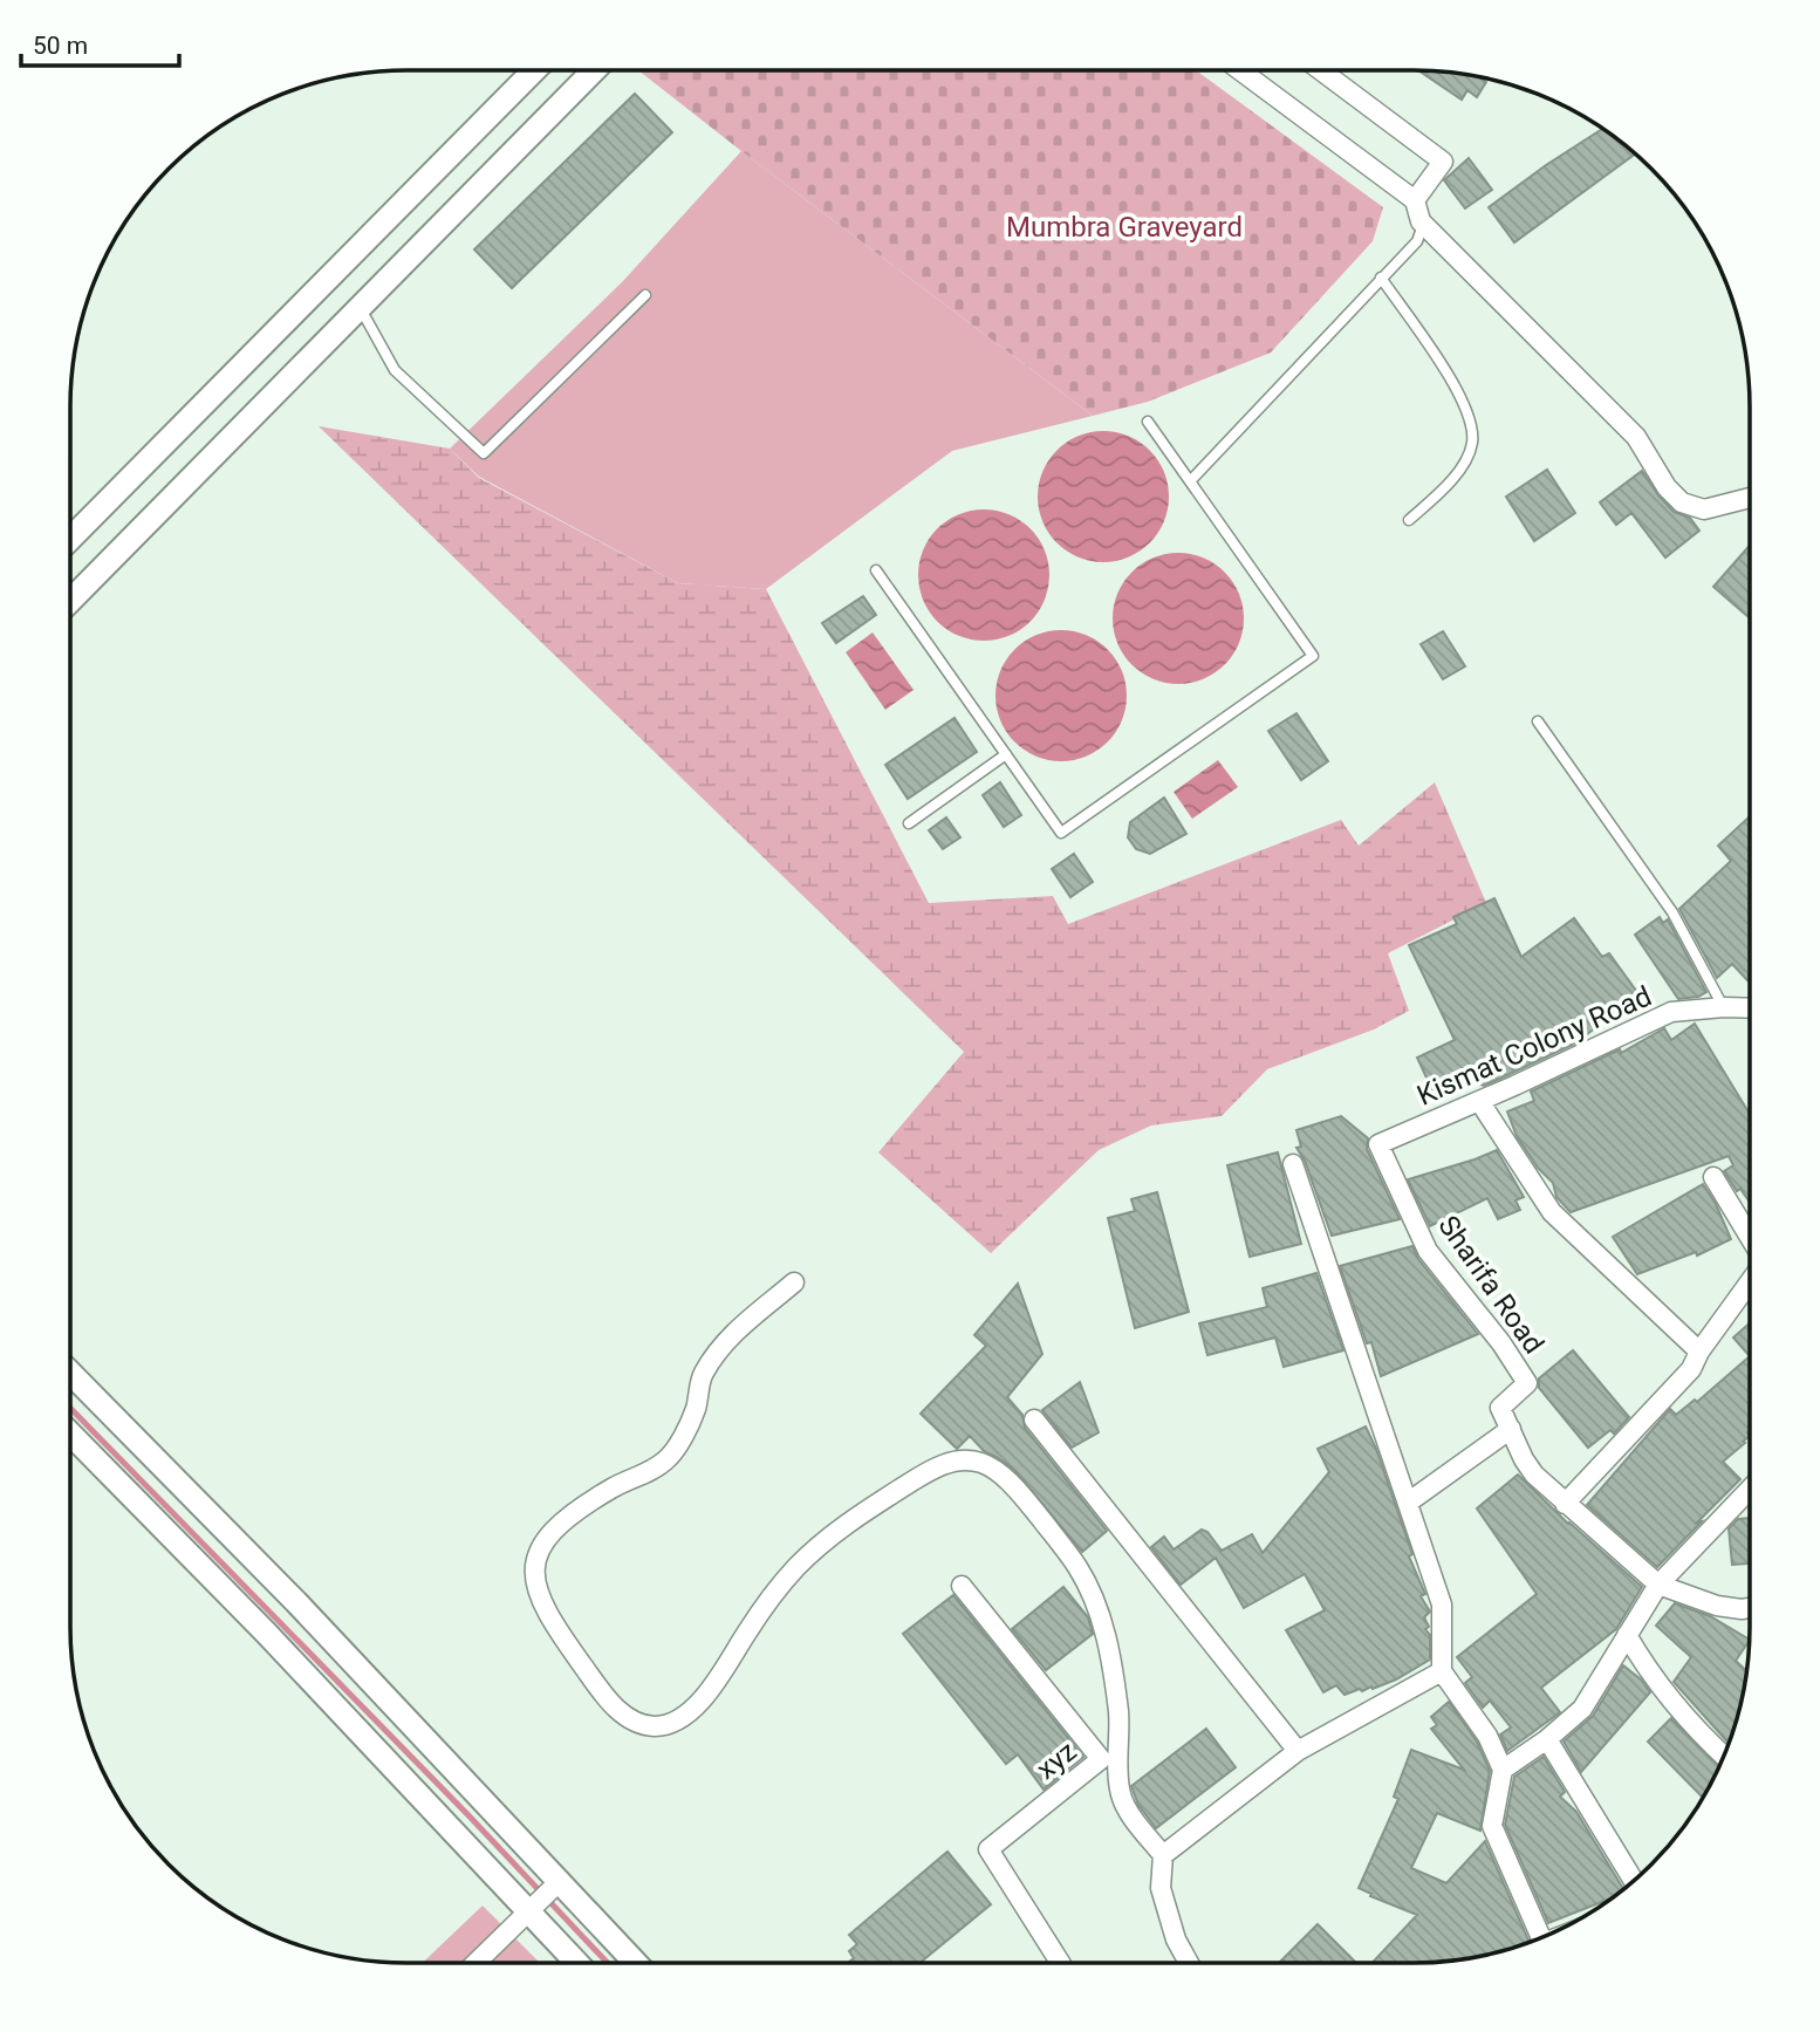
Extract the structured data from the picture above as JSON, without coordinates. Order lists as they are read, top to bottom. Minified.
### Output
{"streets":{"street":["Kismat Colony Road","Sharifa Road","xyz"]},"crossings":[["Kismat Colony Road","Sharifa Road"]],"parks":["Mumbra Graveyard"],"scale_bar":"50 m"}
